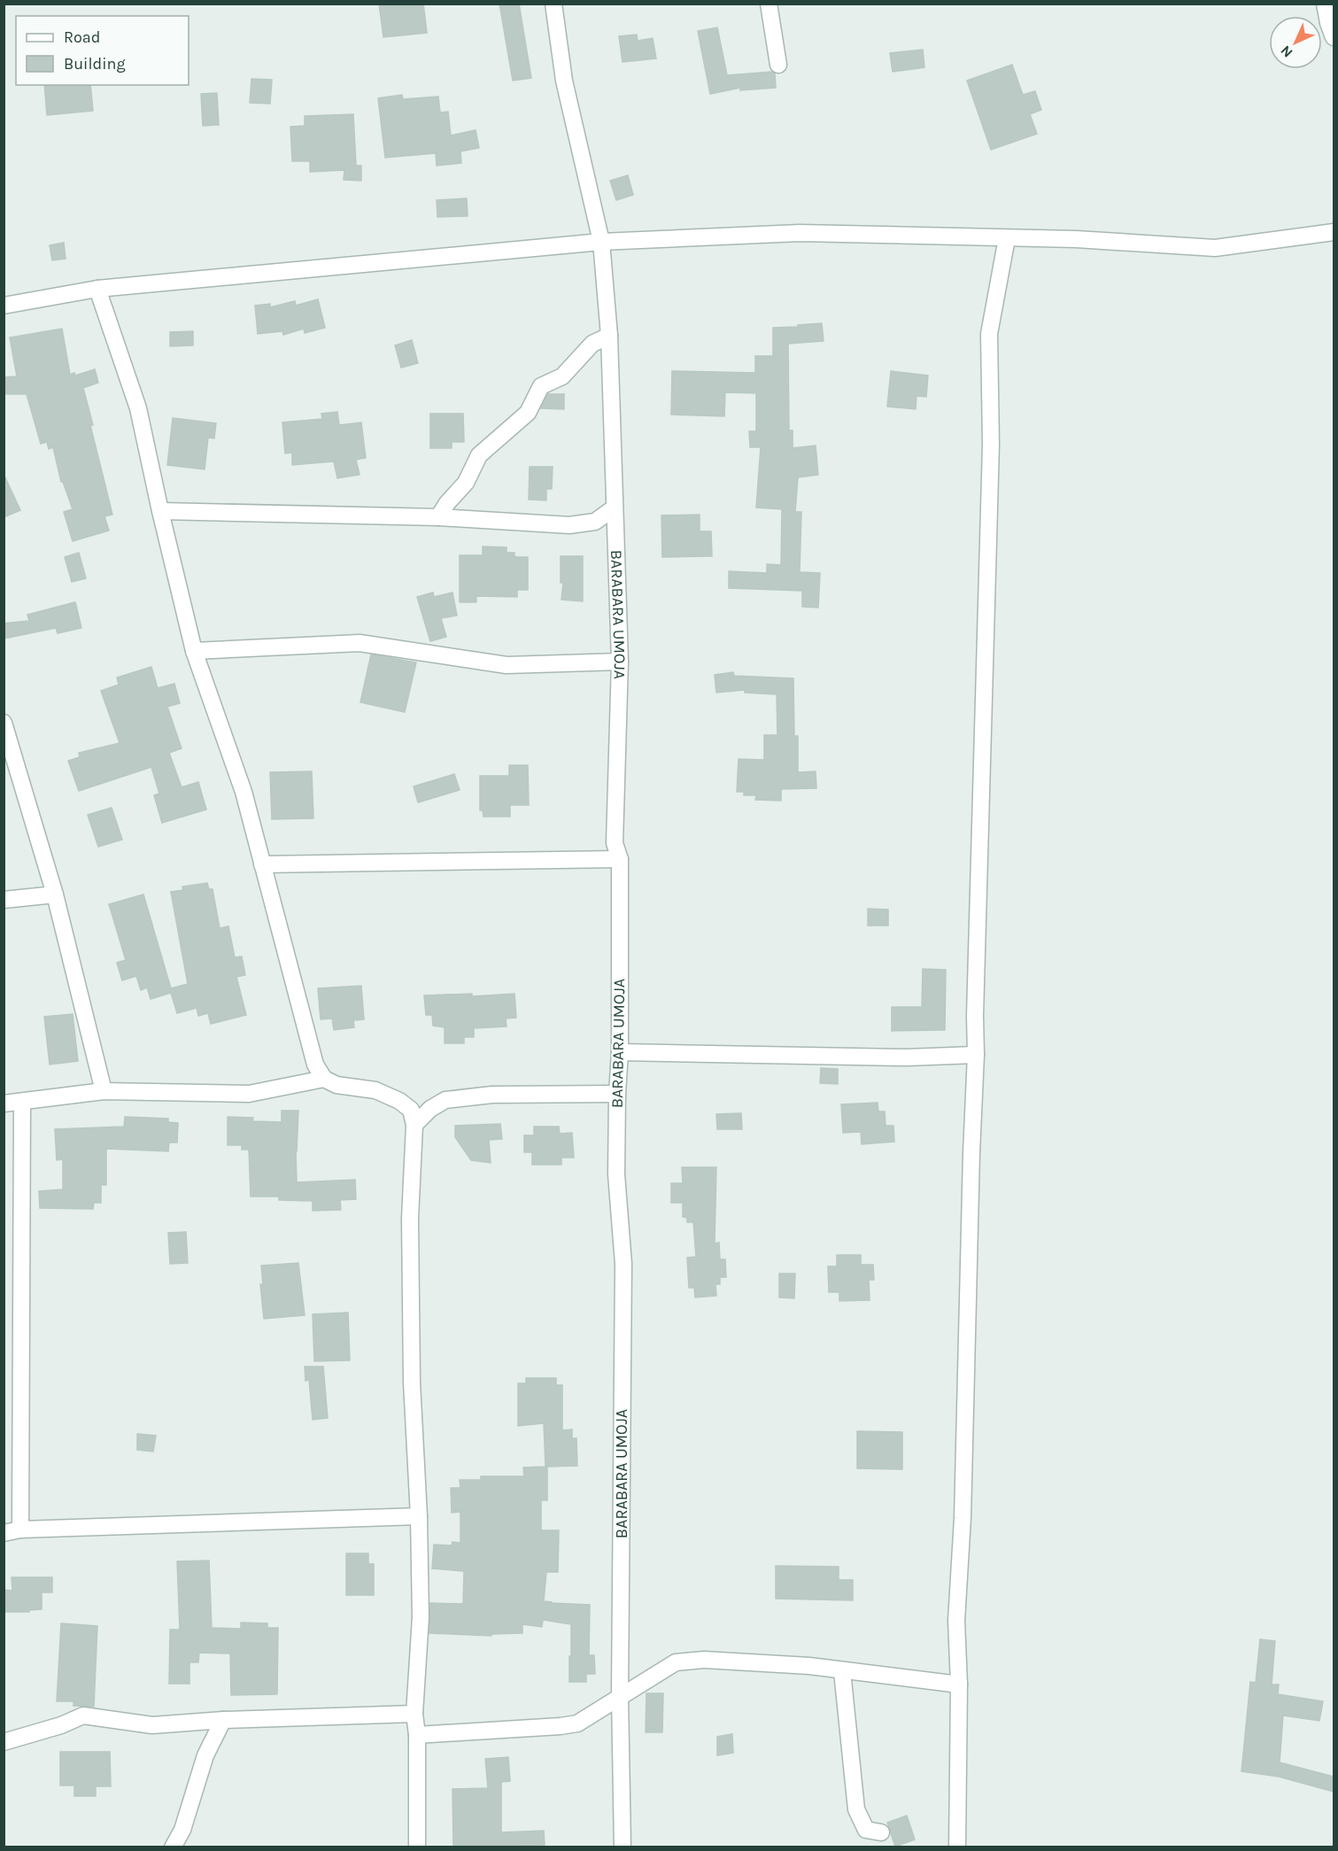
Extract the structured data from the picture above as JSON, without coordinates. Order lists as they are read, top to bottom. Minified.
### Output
{"streets":{"street":["BARABARA UMOJA"]},"legend":["Road","Building"],"north":"bottom left"}
